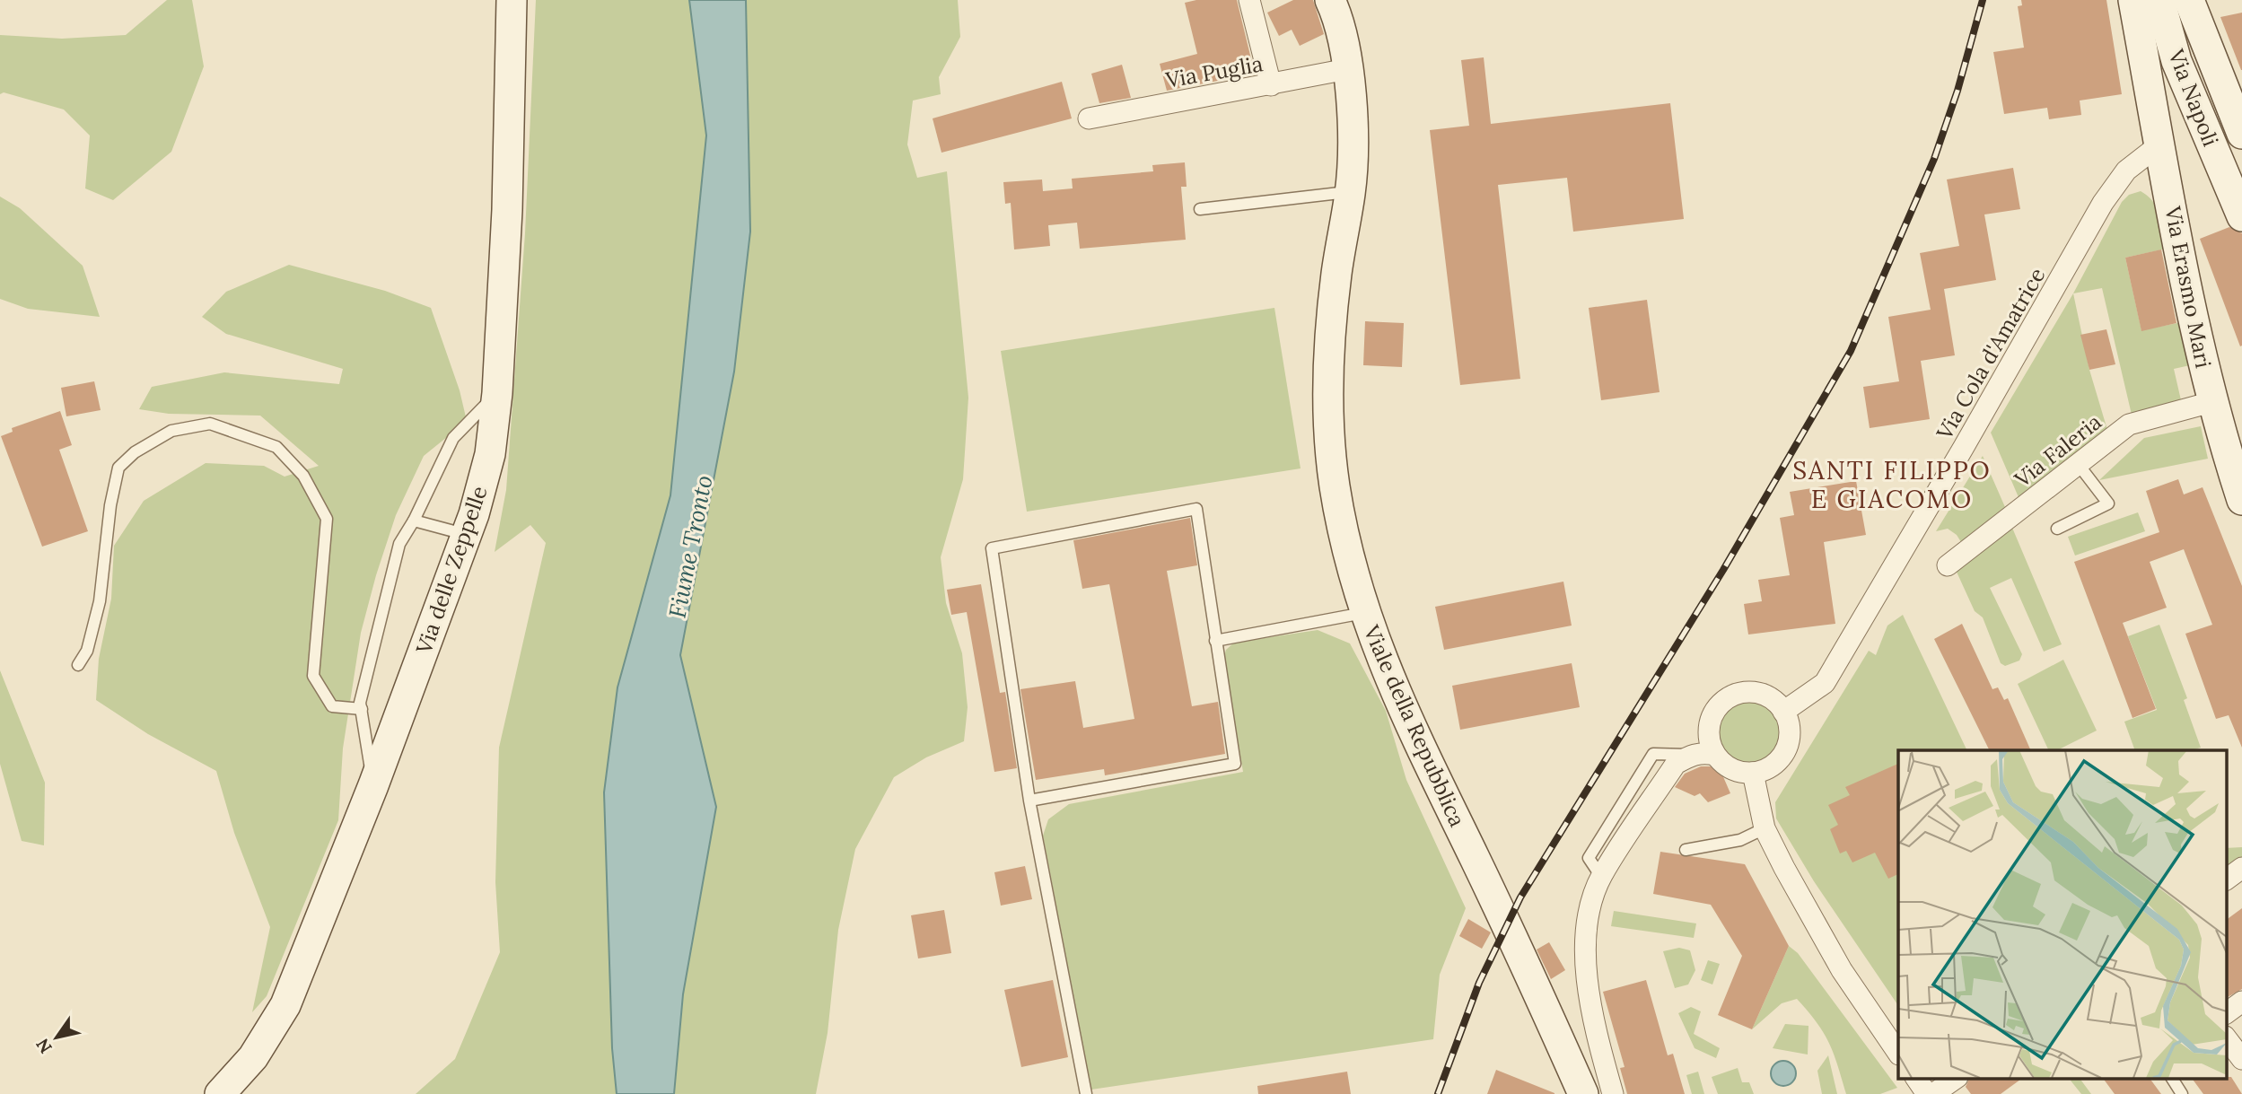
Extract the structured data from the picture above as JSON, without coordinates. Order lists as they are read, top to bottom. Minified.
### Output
{"streets":{"street":["Via Puglia","Via Napoli","Via Erasmo Mari","Via Cola d'Amatrice","Via Faleria","Via delle Zeppelle","Viale della Repubblica"]},"crossings":[["Via Puglia","Viale della Repubblica"],["Via Erasmo Mari","Via Cola d'Amatrice"],["Via Erasmo Mari","Via Faleria"]],"districts":["SANTI FILIPPO E GIACOMO"],"water":["Fiume Tronto"],"north":"bottom left"}
